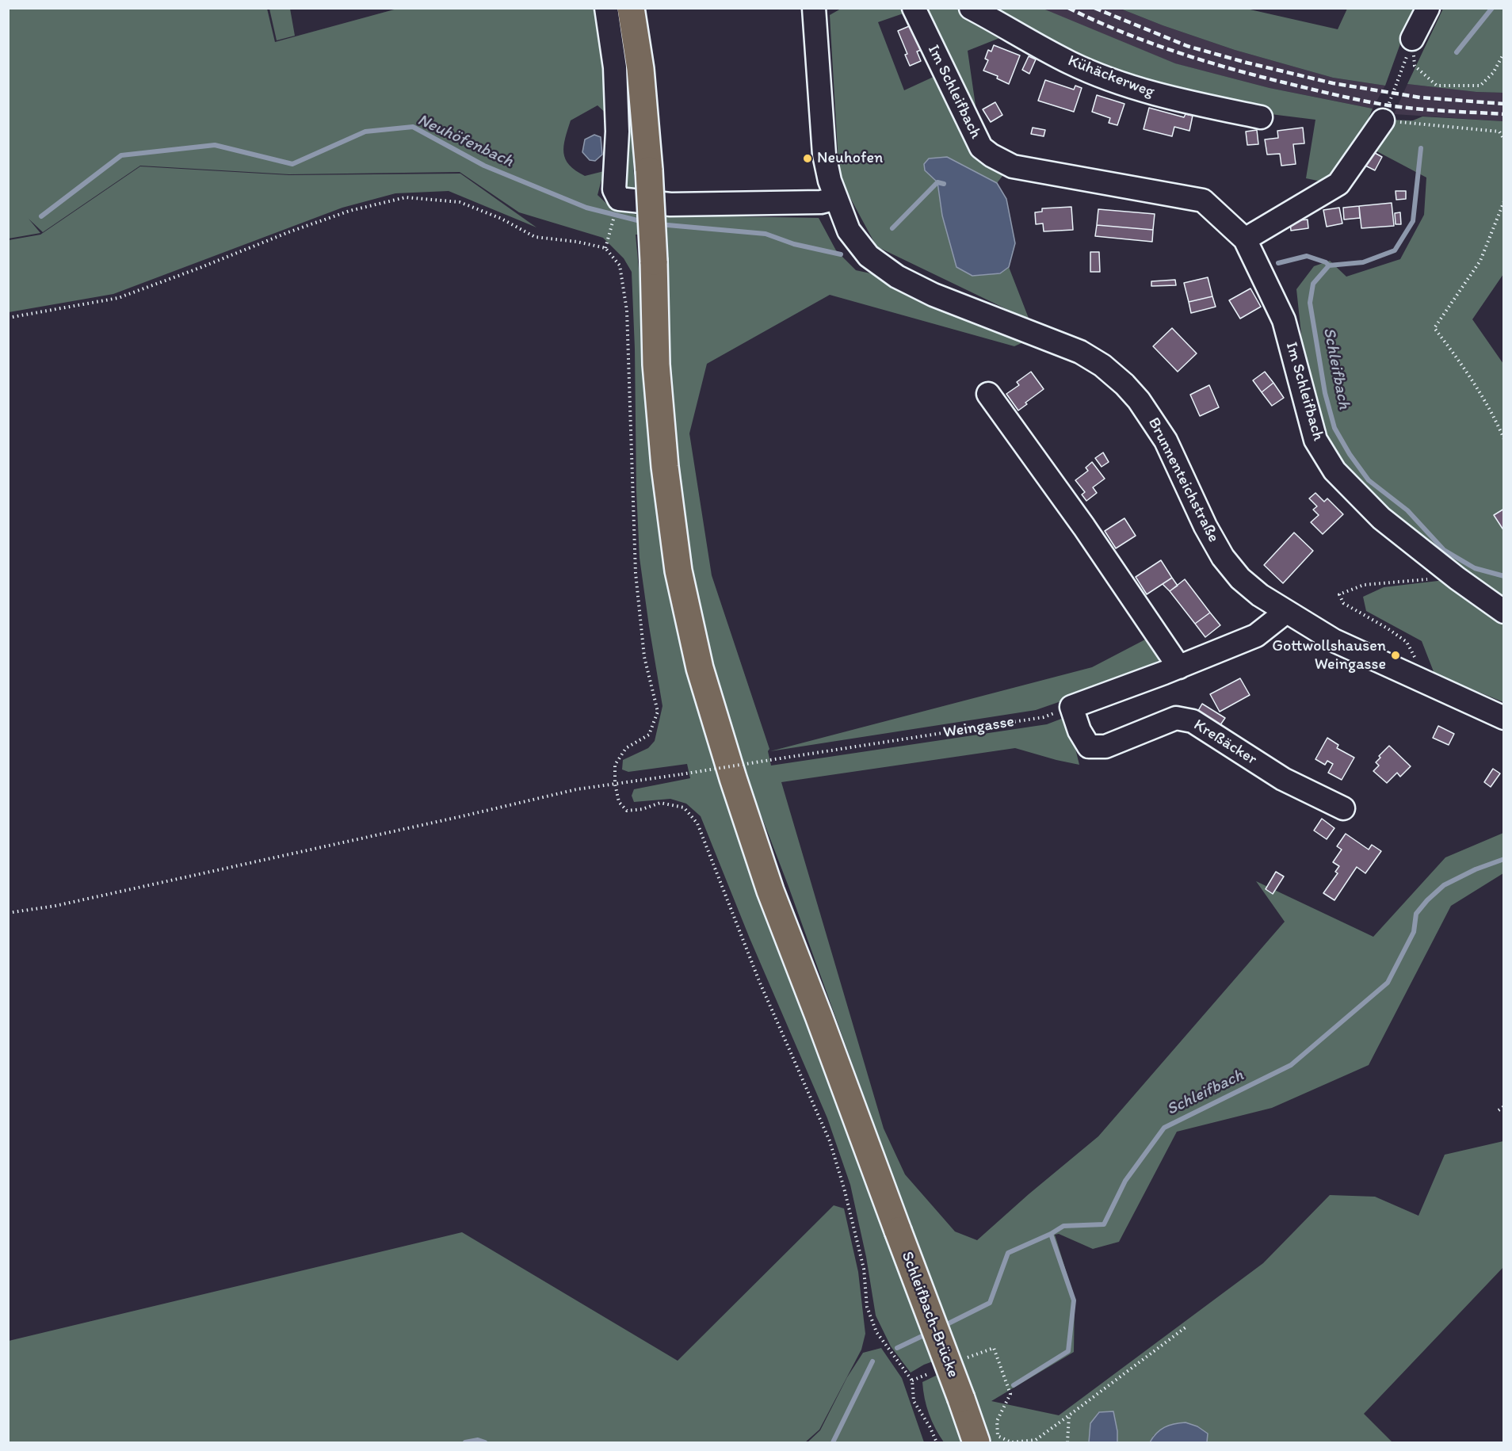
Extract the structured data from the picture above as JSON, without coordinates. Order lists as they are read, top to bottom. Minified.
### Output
{"streets":{"main road":["Schleifbach-Brücke"],"street":["Kühäckerweg","Im Schleifbach","Brunnenteichstraße","Kreßäcker"],"path":["Weingasse"]},"crossings":[["Weingasse","Kreßäcker"]],"water":["Neuhöfenbach","Schleifbach"],"places":["Neuhofen","Gottwollshausen Weingasse"]}
